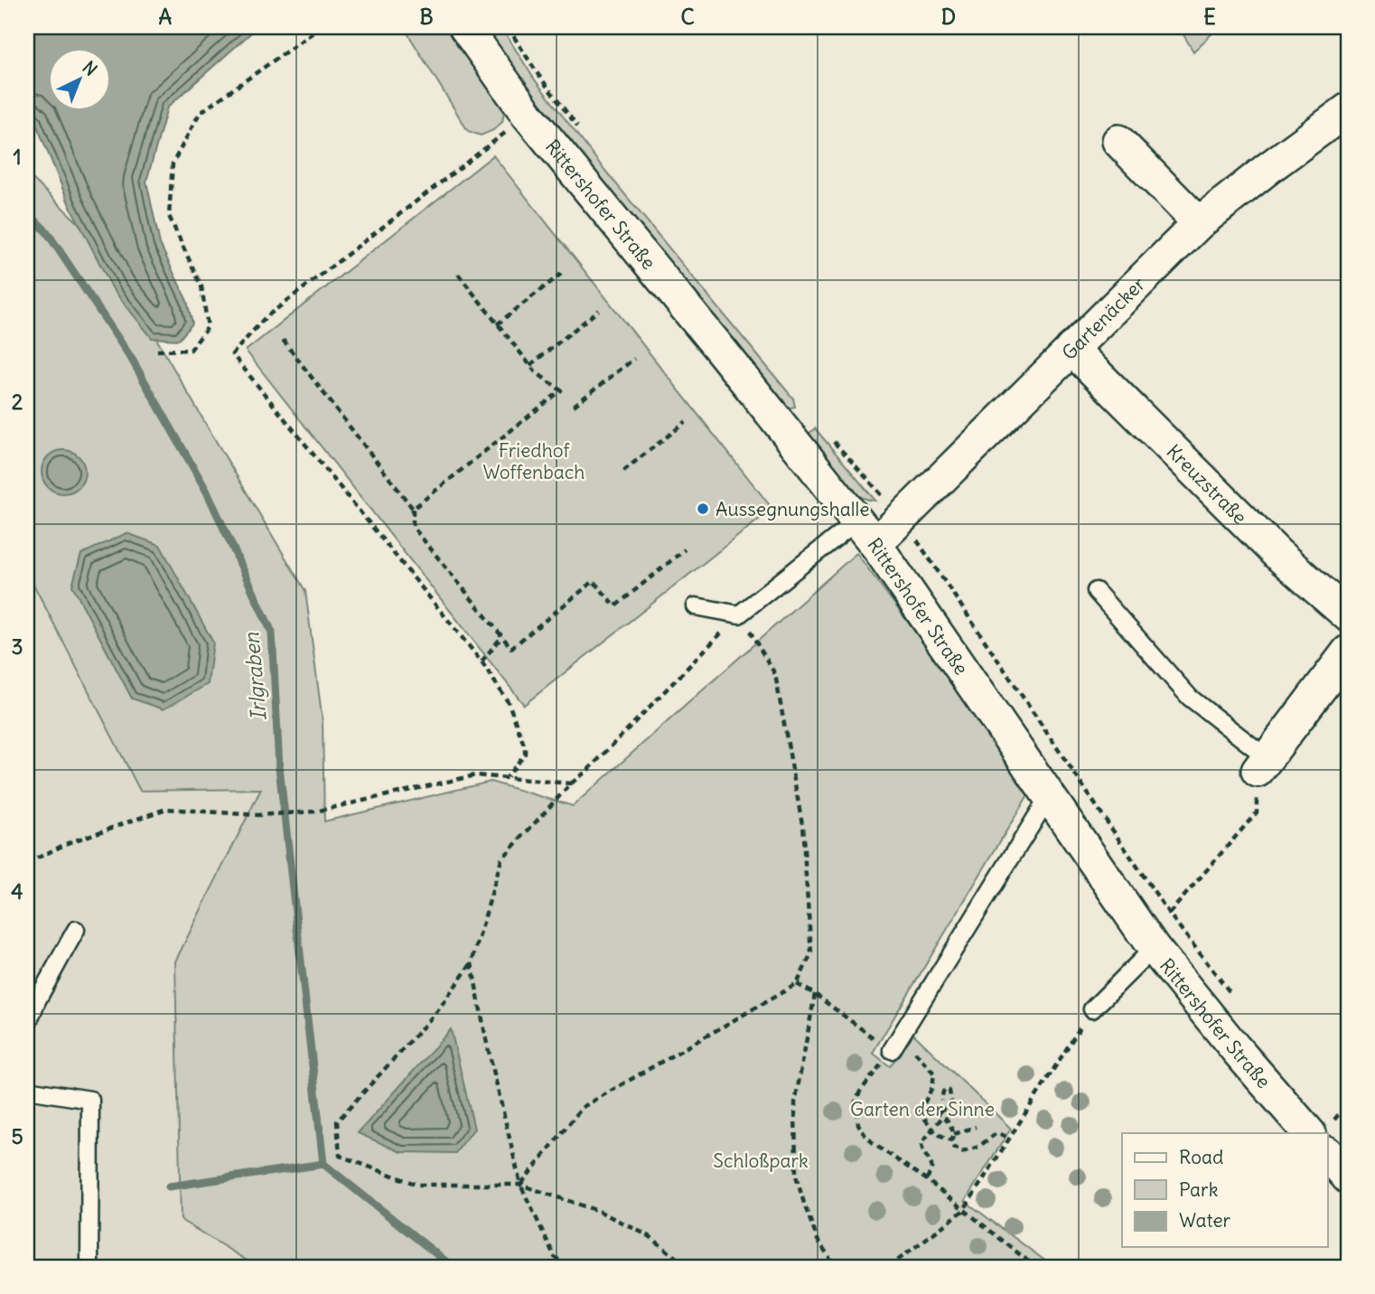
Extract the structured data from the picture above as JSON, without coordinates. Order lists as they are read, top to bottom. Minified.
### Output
{"streets":{"street":["Rittershofer Straße","Gartenäcker","Kreuzstraße"]},"crossings":[["Rittershofer Straße","Gartenäcker"],["Gartenäcker","Kreuzstraße"]],"water":["Irlgraben"],"parks":["Friedhof Woffenbach","Garten der Sinne","Schloßpark"],"places":["Aussegnungshalle"],"legend":["Road","Park","Water"],"north":"top right","grid":{"columns":["A","B","C","D","E"],"rows":["1","2","3","4","5"]}}
